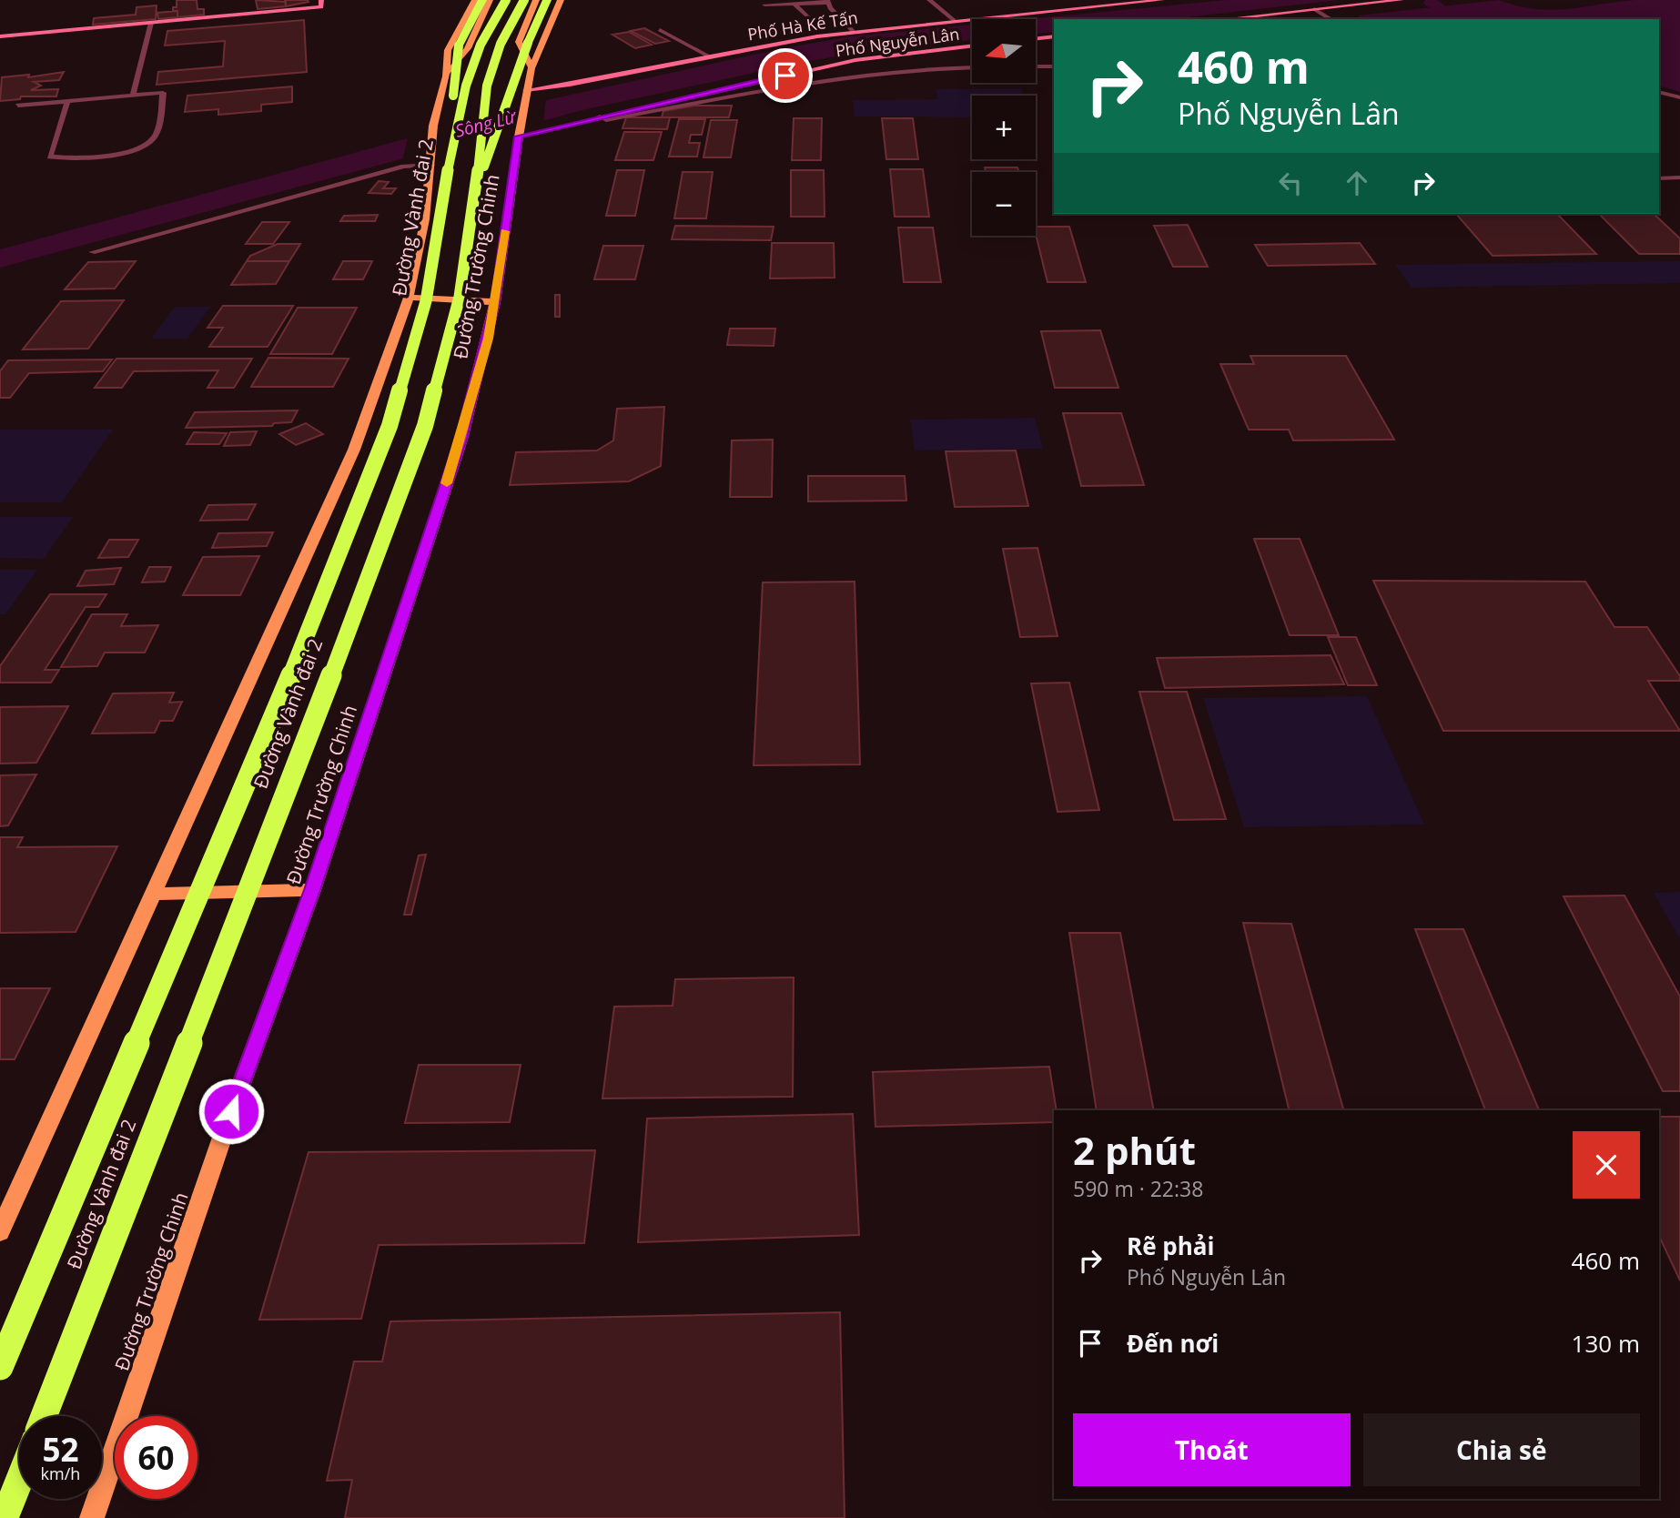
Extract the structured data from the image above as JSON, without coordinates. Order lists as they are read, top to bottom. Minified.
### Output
{"streets":{"highway":["Đường Vành đai 2"],"main road":["Đường Trường Chinh"],"street":["Phố Hà Kế Tấn","Phố Nguyễn Lân"]},"crossings":[["Phố Hà Kế Tấn","Đường Trường Chinh"],["Phố Nguyễn Lân","Đường Trường Chinh"]],"water":["Sông Lừ"],"north":"left","page":{"map_buttons":["+","−"],"turn":["460 m","Phố Nguyễn Lân"],"heading":["2 phút","590 m · 22:38"],"list":[{"name":"Rẽ phải","note":"Phố Nguyễn Lân","value":"460 m"},{"name":"Đến nơi","value":"130 m"}],"buttons":["Thoát","Chia sẻ"],"speed":"52 km/h","limit":"60"}}
